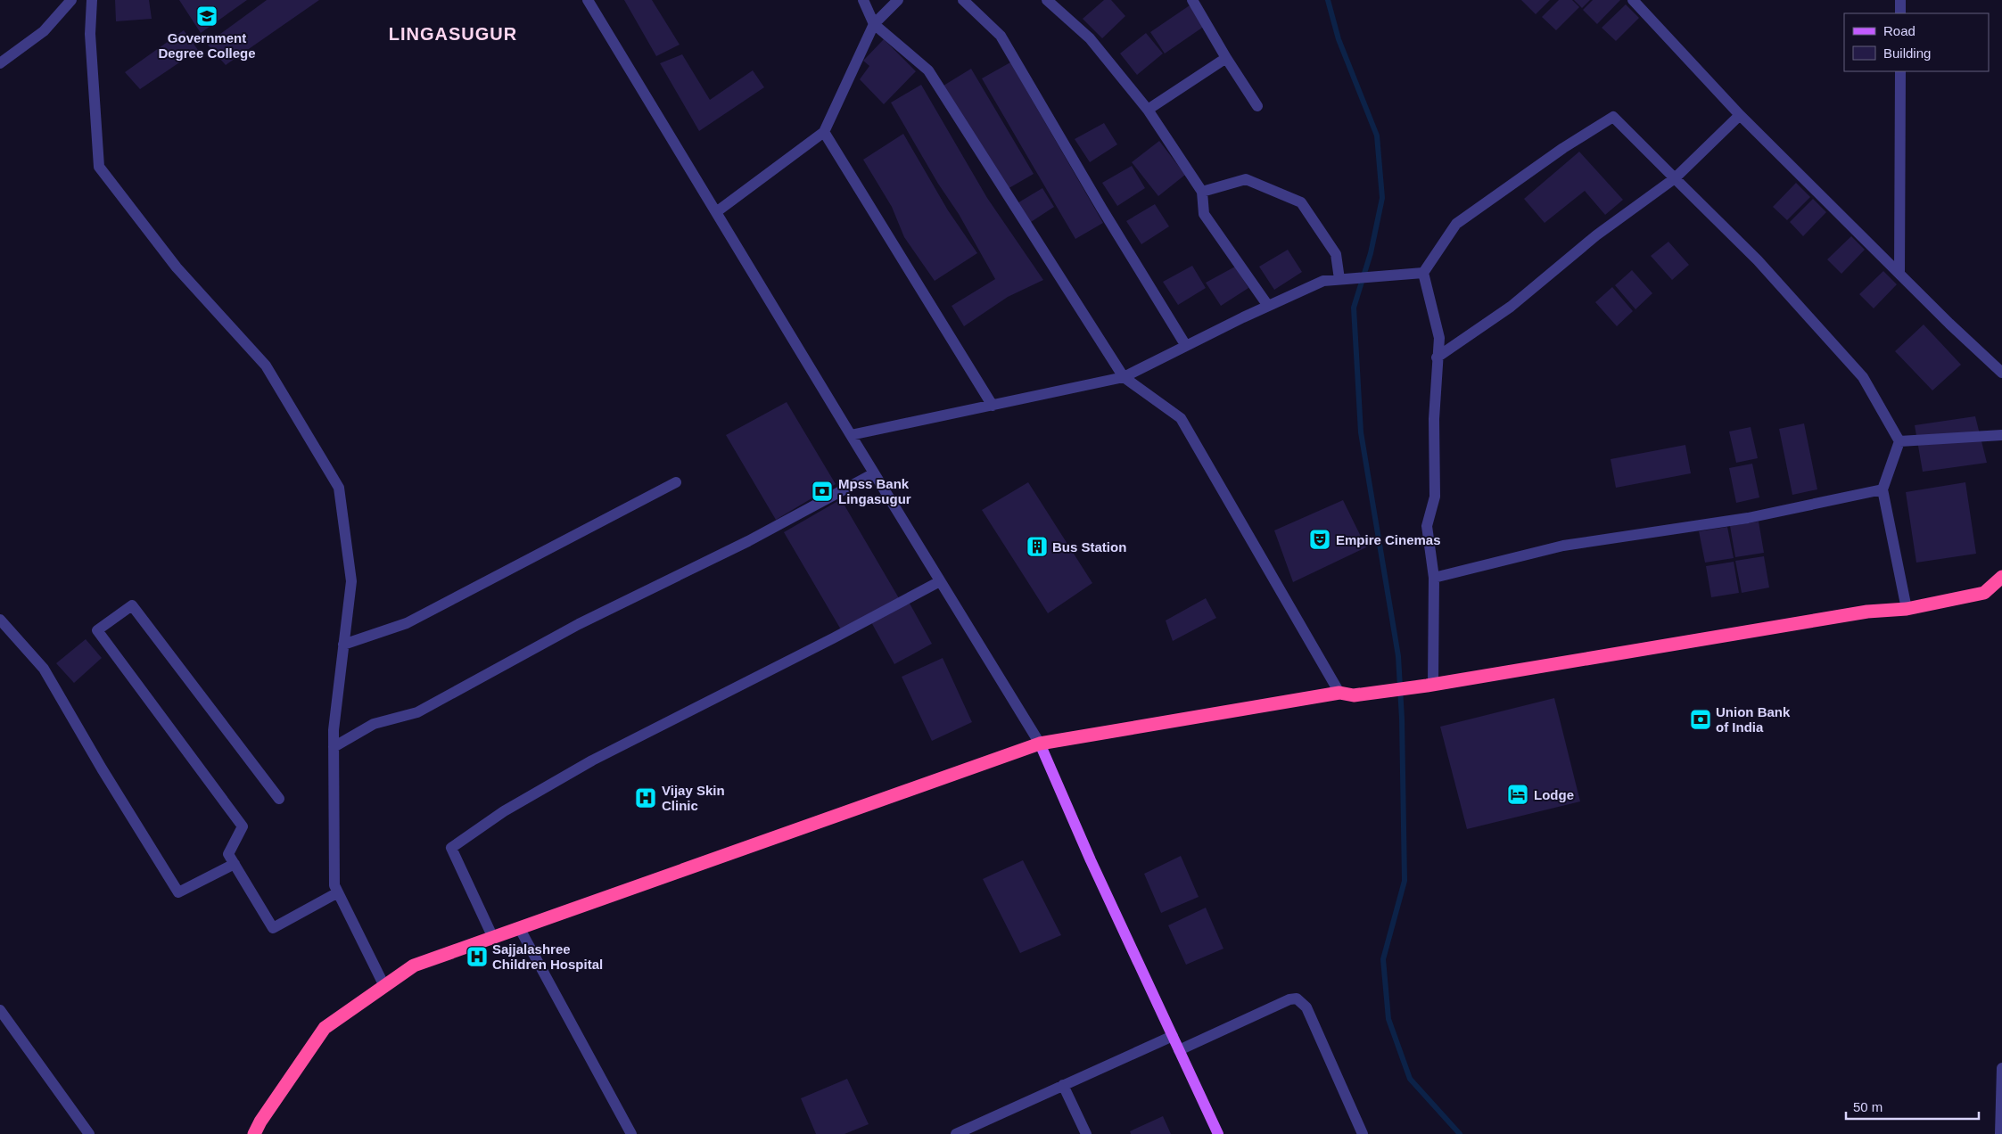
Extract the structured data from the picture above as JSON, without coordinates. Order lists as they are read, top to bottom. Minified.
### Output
{"districts":["LINGASUGUR"],"places":{"school or university":["Government Degree College"],"bank":["Mpss Bank Lingasugur","Union Bank of India"],"theatre":["Empire Cinemas"],"building":["Bus Station"],"hotel":["Lodge"],"hospital":["Vijay Skin Clinic","Sajjalashree Children Hospital"]},"legend":["Road","Building"],"scale_bar":"50 m"}
